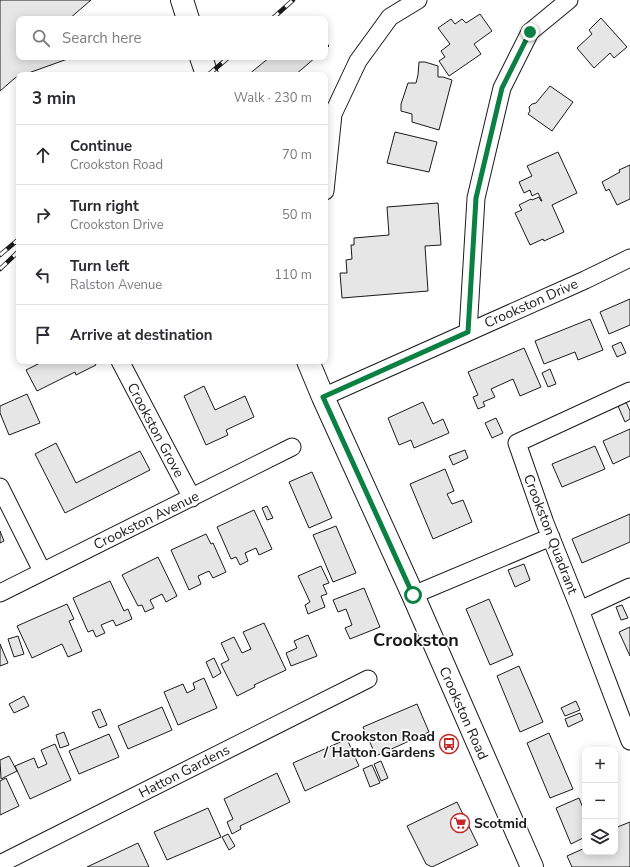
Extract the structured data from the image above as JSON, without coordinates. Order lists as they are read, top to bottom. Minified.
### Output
{"streets":{"main road":["Crookston Road"],"street":["Crookston Drive","Crookston Grove","Crookston Avenue","Crookston Quadrant","Hatton Gardens"]},"crossings":[["Crookston Drive","Crookston Road"],["Crookston Grove","Crookston Avenue"]],"districts":["Crookston"],"places":{"bus stop":["Crookston Road / Hatton Gardens"],"supermarket":["Scotmid"]},"page":{"search":"Search here","heading":["3 min","Walk · 230 m"],"list":[["Continue","Crookston Road","70 m"],["Turn right","Crookston Drive","50 m"],["Turn left","Ralston Avenue","110 m"],"Arrive at destination"],"map_buttons":["+","−"]}}
